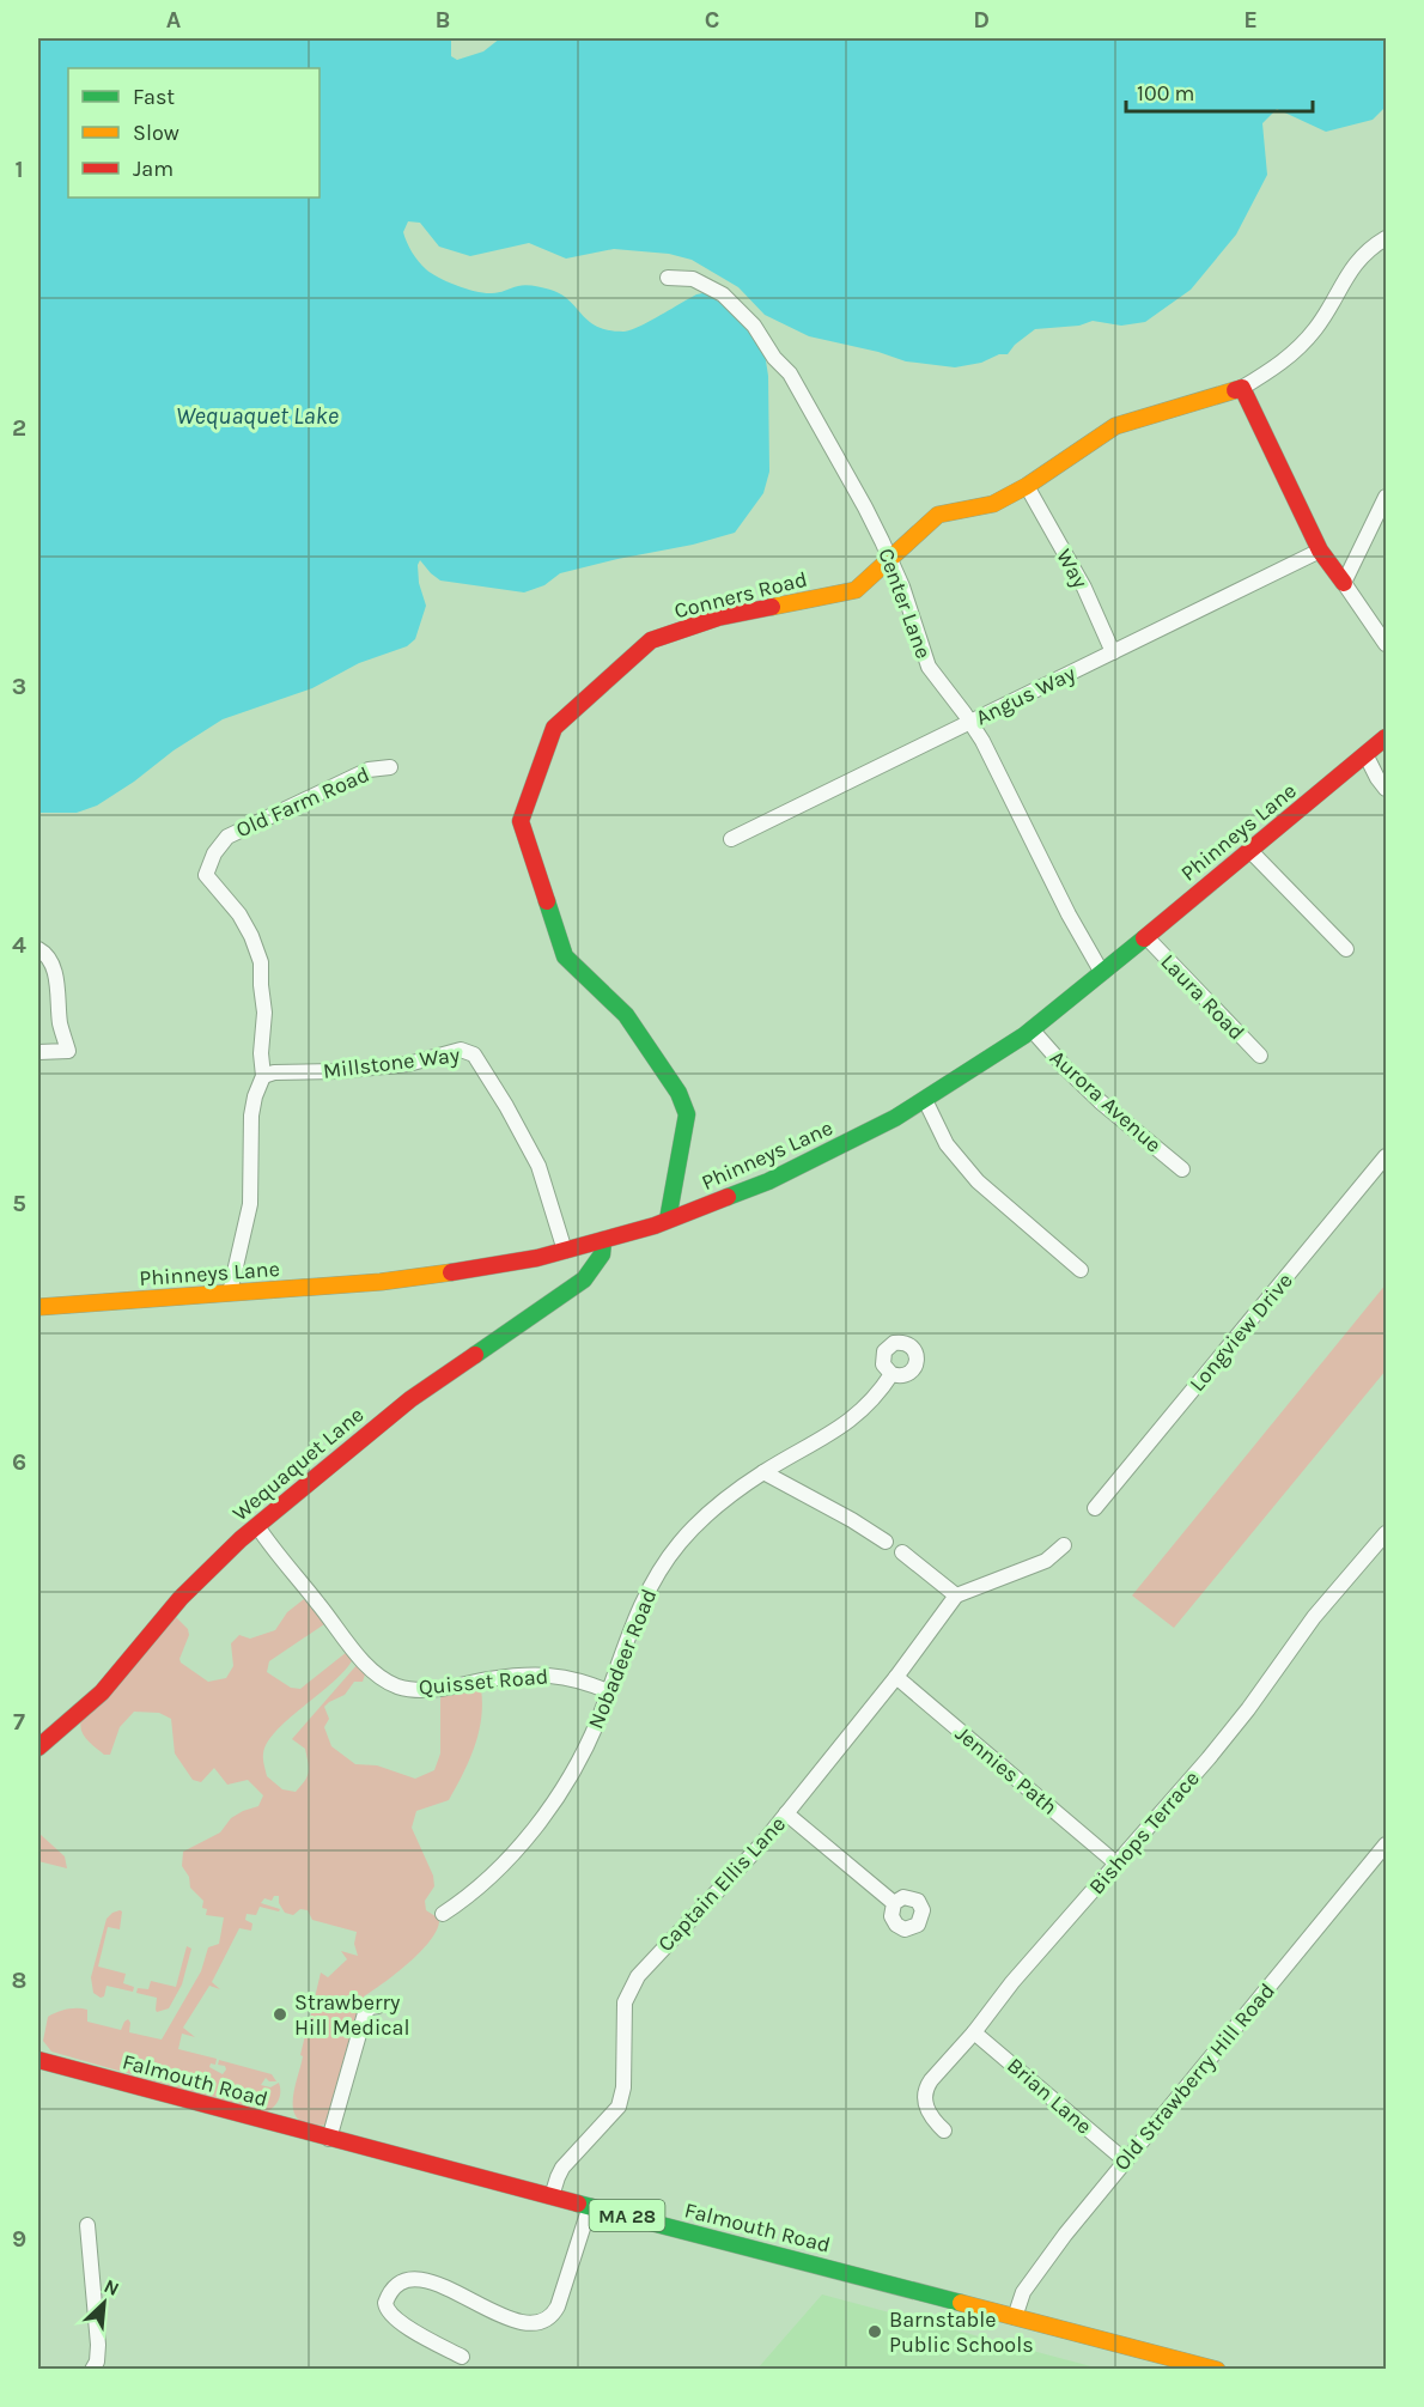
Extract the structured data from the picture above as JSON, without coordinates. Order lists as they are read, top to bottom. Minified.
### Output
{"streets":{"main road":["Conners Road","Phinneys Lane","Wequaquet Lane","Falmouth Road","MA 28"],"street":["Way","Center Lane","Angus Way","Old Farm Road","Laura Road","Millstone Way","Aurora Avenue","Longview Drive","Nobadeer Road","Quisset Road","Jennies Path","Bishops Terrace","Captain Ellis Lane","Old Strawberry Hill Road","Brian Lane"]},"crossings":[["Way","Conners Road"],["Way","Angus Way"],["Conners Road","Center Lane"],["Conners Road","Phinneys Lane"],["Center Lane","Angus Way"],["Center Lane","Phinneys Lane"],["Old Farm Road","Phinneys Lane"],["Old Farm Road","Millstone Way"],["Phinneys Lane","Laura Road"],["Phinneys Lane","Millstone Way"],["Phinneys Lane","Aurora Avenue"],["Phinneys Lane","Wequaquet Lane"],["Wequaquet Lane","Quisset Road"],["Nobadeer Road","Quisset Road"],["Jennies Path","Bishops Terrace"],["Jennies Path","Captain Ellis Lane"],["Bishops Terrace","Brian Lane"],["Captain Ellis Lane","Falmouth Road"],["Old Strawberry Hill Road","Falmouth Road"],["Old Strawberry Hill Road","Brian Lane"]],"water":["Wequaquet Lake"],"places":["Strawberry Hill Medical","Barnstable Public Schools"],"legend":["Fast","Slow","Jam"],"scale_bar":"100 m","north":"top right","grid":{"columns":["A","B","C","D","E"],"rows":["1","2","3","4","5","6","7","8","9"]}}
